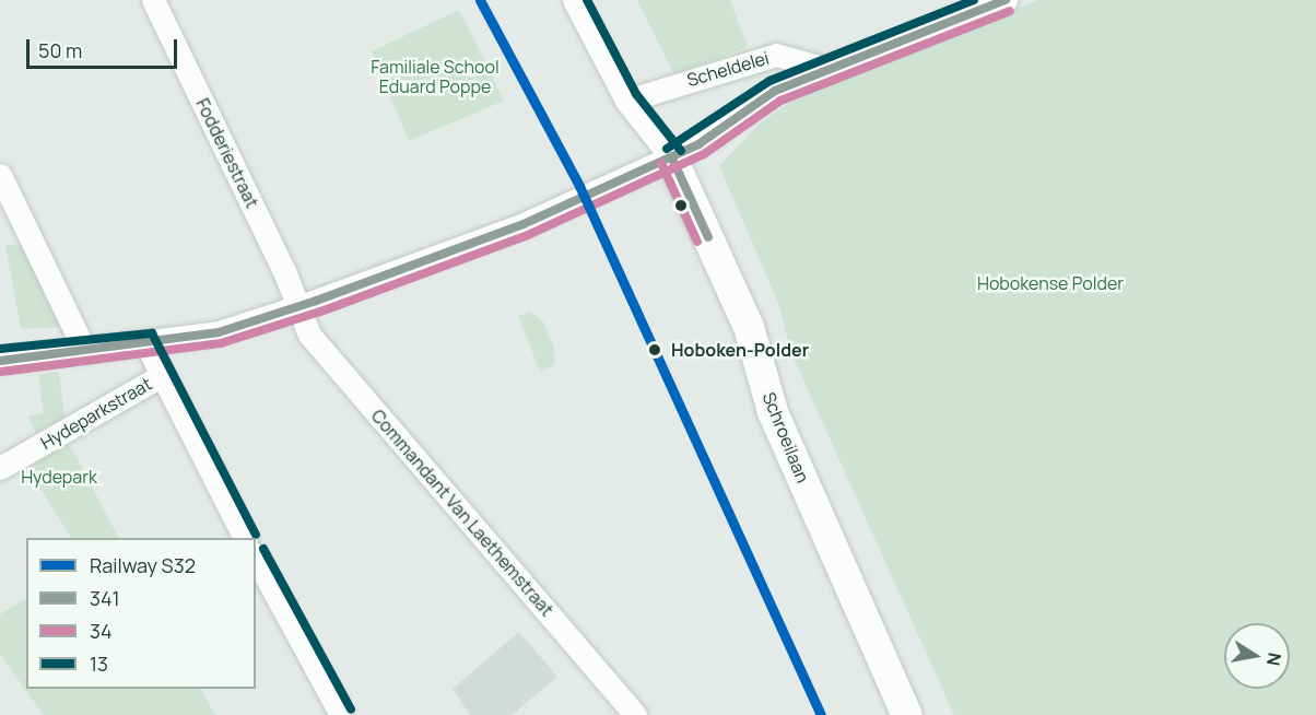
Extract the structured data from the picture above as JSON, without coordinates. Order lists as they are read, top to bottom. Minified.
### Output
{"streets":{"street":["Scheldelei","Fodderiestraat","Hydeparkstraat","Schroeilaan","Commandant Van Laethemstraat"]},"crossings":[["Scheldelei","Fodderiestraat"],["Scheldelei","Schroeilaan"],["Scheldelei","Commandant Van Laethemstraat"],["Fodderiestraat","Commandant Van Laethemstraat"]],"parks":["Familiale School Eduard Poppe","Hobokense Polder","Hydepark"],"places":["Hoboken-Polder"],"lines":["rail line S32","transit line 341","transit line 13","transit line 34"],"legend":["Railway S32","341","34","13"],"scale_bar":"50 m","north":"right"}
